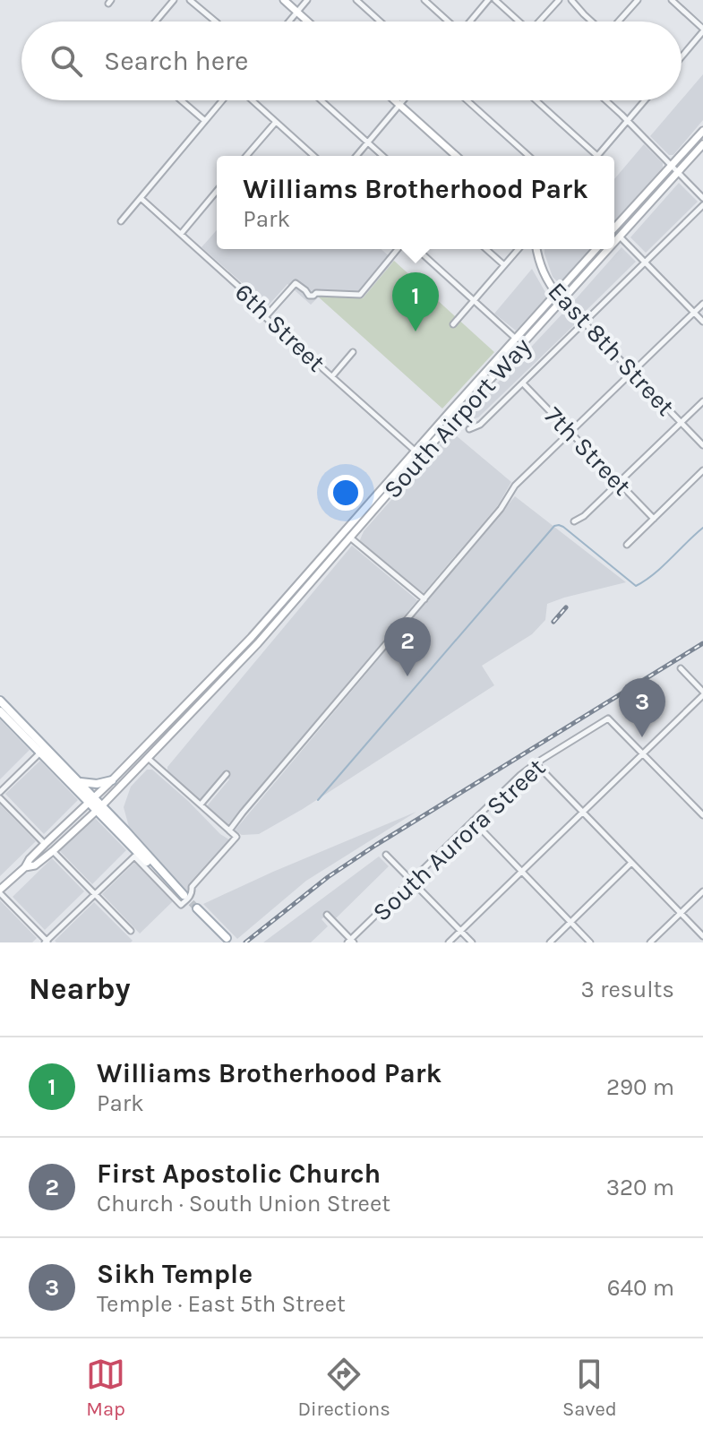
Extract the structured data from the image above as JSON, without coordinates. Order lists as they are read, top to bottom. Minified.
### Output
{"streets":{"main road":["East 8th Street","South Airport Way"],"street":["6th Street","7th Street","South Aurora Street"]},"crossings":[["6th Street","South Airport Way"],["East 8th Street","South Airport Way"]],"page":{"search":"Search here","popup":["Williams Brotherhood Park","Park"],"pins":["1","2","3"],"heading":["Nearby","3 results"],"list":[{"mark":"1","name":"Williams Brotherhood Park","note":"Park","value":"290 m"},{"mark":"2","name":"First Apostolic Church","note":"Church · South Union Street","value":"320 m"},{"mark":"3","name":"Sikh Temple","note":"Temple · East 5th Street","value":"640 m"}],"nav":["Map","Directions","Saved"]}}
